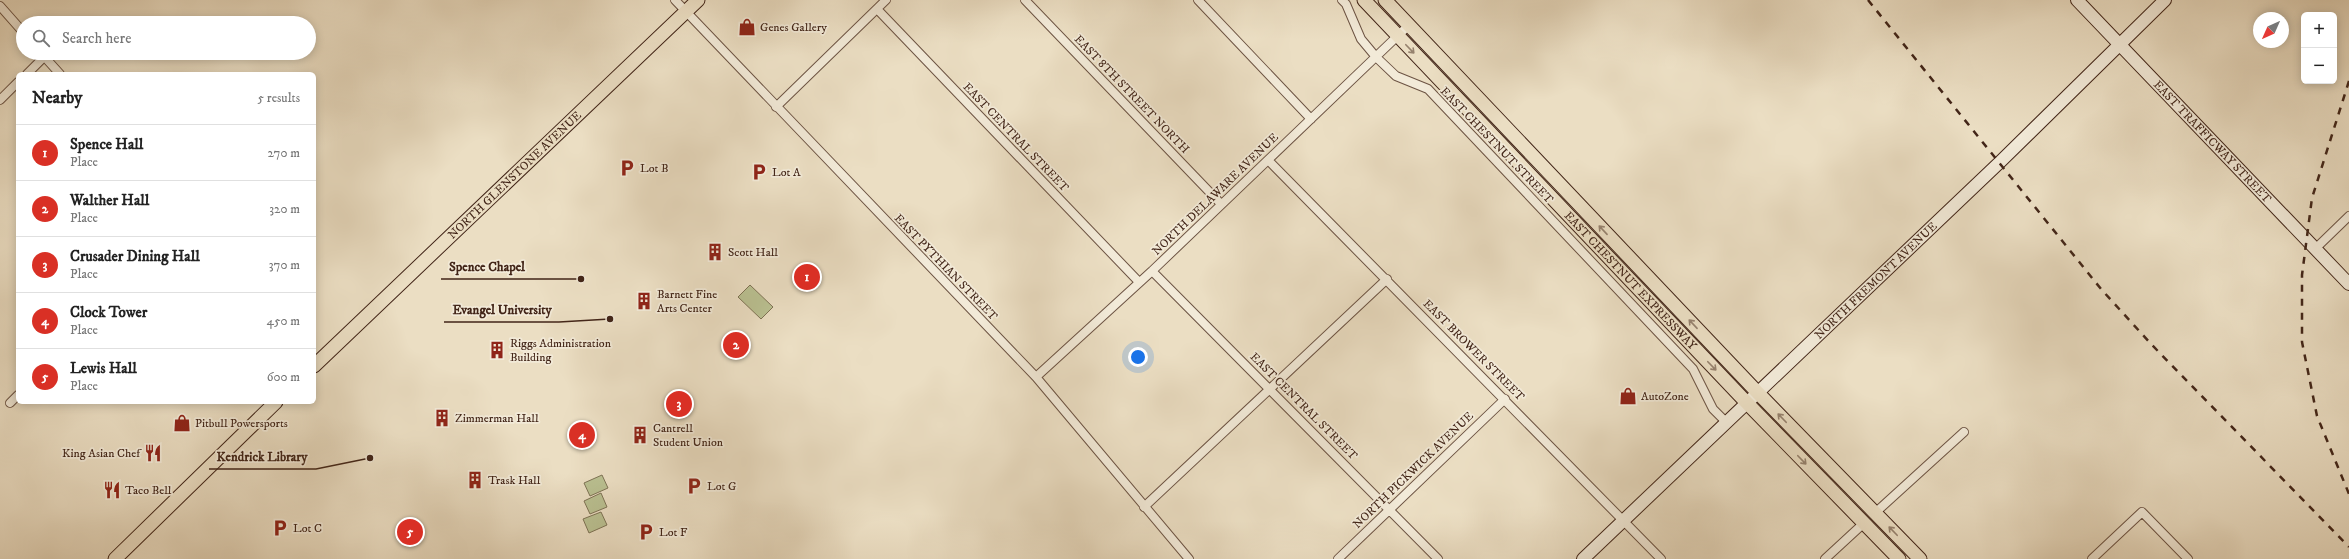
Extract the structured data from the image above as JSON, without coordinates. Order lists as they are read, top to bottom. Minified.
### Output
{"streets":{"main road":["NORTH GLENSTONE AVENUE","EAST CHESTNUT EXPRESSWAY"],"street":["EAST 8TH STREET NORTH","EAST CENTRAL STREET","EAST TRAFFICWAY STREET","EAST CHESTNUT STREET","NORTH DELAWARE AVENUE","EAST PYTHIAN STREET","NORTH FREMONT AVENUE","EAST BROWER STREET","NORTH PICKWICK AVENUE"]},"crossings":[["EAST 8TH STREET NORTH","NORTH DELAWARE AVENUE"],["EAST CENTRAL STREET","NORTH DELAWARE AVENUE"],["EAST CENTRAL STREET","NORTH PICKWICK AVENUE"],["EAST TRAFFICWAY STREET","NORTH FREMONT AVENUE"],["EAST CHESTNUT STREET","NORTH DELAWARE AVENUE"],["EAST CHESTNUT STREET","NORTH FREMONT AVENUE"],["NORTH GLENSTONE AVENUE","EAST PYTHIAN STREET"],["NORTH DELAWARE AVENUE","EAST PYTHIAN STREET"],["NORTH DELAWARE AVENUE","EAST CHESTNUT EXPRESSWAY"],["NORTH DELAWARE AVENUE","EAST BROWER STREET"],["EAST CHESTNUT EXPRESSWAY","NORTH FREMONT AVENUE"],["NORTH FREMONT AVENUE","EAST BROWER STREET"],["EAST BROWER STREET","NORTH PICKWICK AVENUE"]],"places":{"shop":["Genes Gallery","AutoZone","Pitbull Powersports"],"parking":["Lot B","Lot A","Lot G","Lot C","Lot F"],"building":["Scott Hall","Barnett Fine Arts Center","Riggs Administration Building","Zimmerman Hall","Cantrell Student Union","Trask Hall"],"other":["Spence Chapel","Evangel University","Kendrick Library"],"restaurant":["King Asian Chef","Taco Bell"]},"north":"bottom left","page":{"map_buttons":["+","−"],"search":"Search here","heading":["Nearby","5 results"],"list":[{"mark":"1","name":"Spence Hall","note":"Place","value":"270 m"},{"mark":"2","name":"Walther Hall","note":"Place","value":"320 m"},{"mark":"3","name":"Crusader Dining Hall","note":"Place","value":"370 m"},{"mark":"4","name":"Clock Tower","note":"Place","value":"450 m"},{"mark":"5","name":"Lewis Hall","note":"Place","value":"600 m"}],"pins":["1","2","3","4","5"]}}
